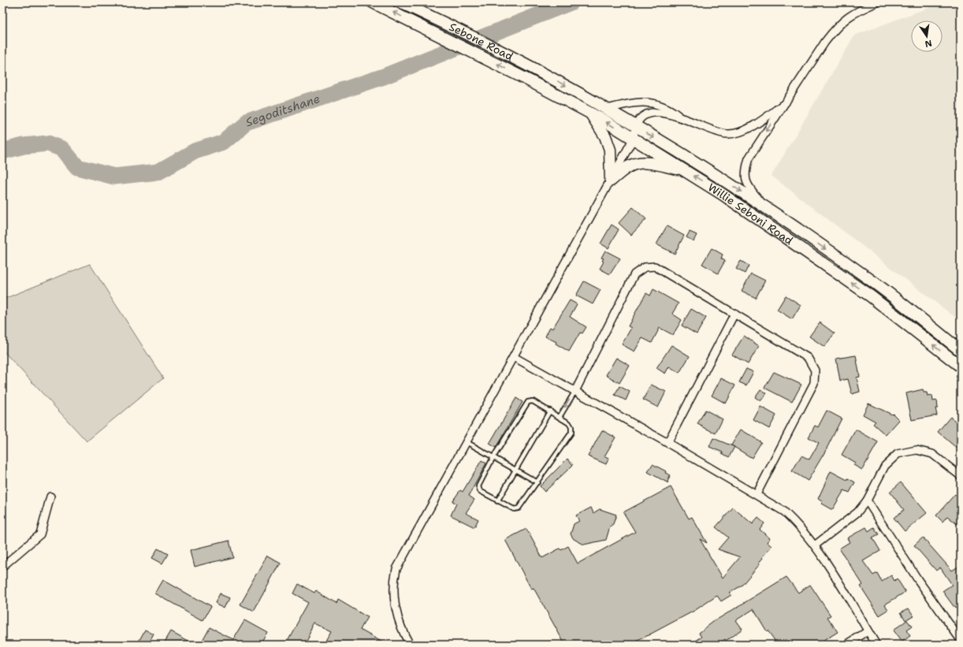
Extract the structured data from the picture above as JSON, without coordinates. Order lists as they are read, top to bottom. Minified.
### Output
{"streets":{"main road":["Sebone Road","Willie Seboni Road"]},"crossings":[["Sebone Road","Willie Seboni Road"]],"water":["Segoditshane"],"north":"bottom"}
